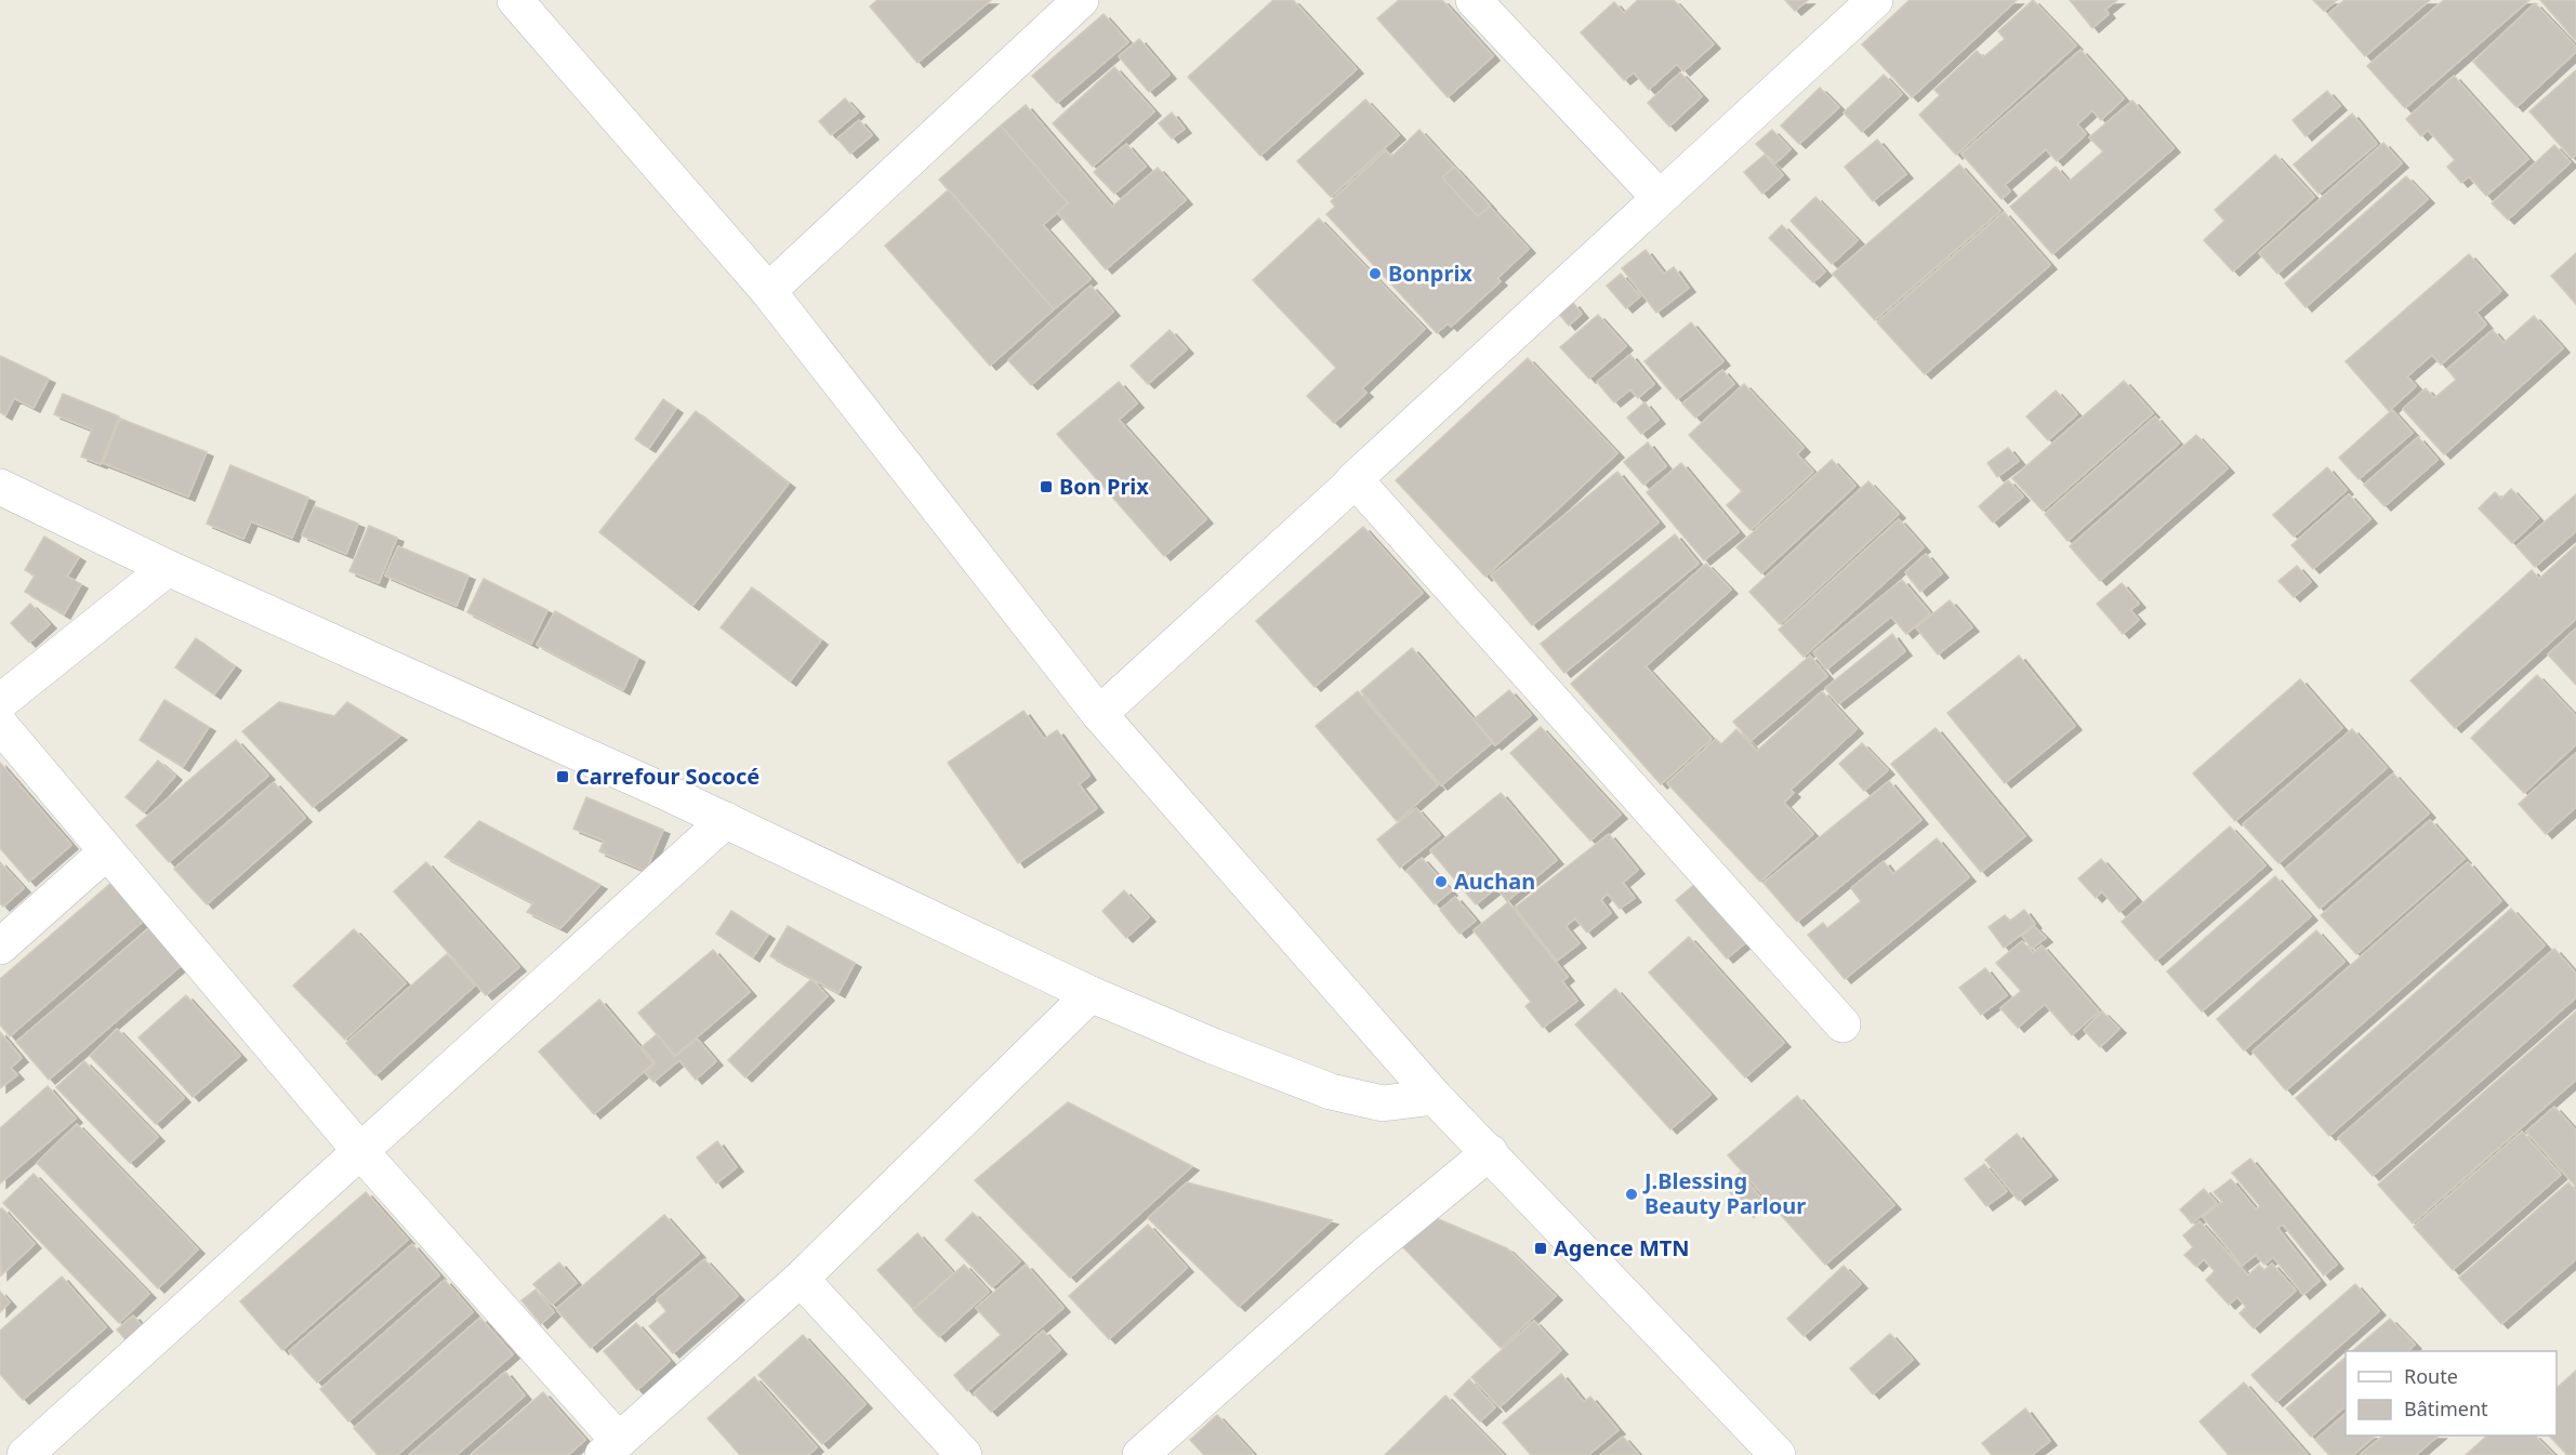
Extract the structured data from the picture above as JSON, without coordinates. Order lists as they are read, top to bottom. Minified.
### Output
{"places":{"other":["Bonprix","Auchan","J.Blessing Beauty Parlour"],"transit":["Bon Prix","Carrefour Sococé","Agence MTN"]},"legend":["Route","Bâtiment"]}
